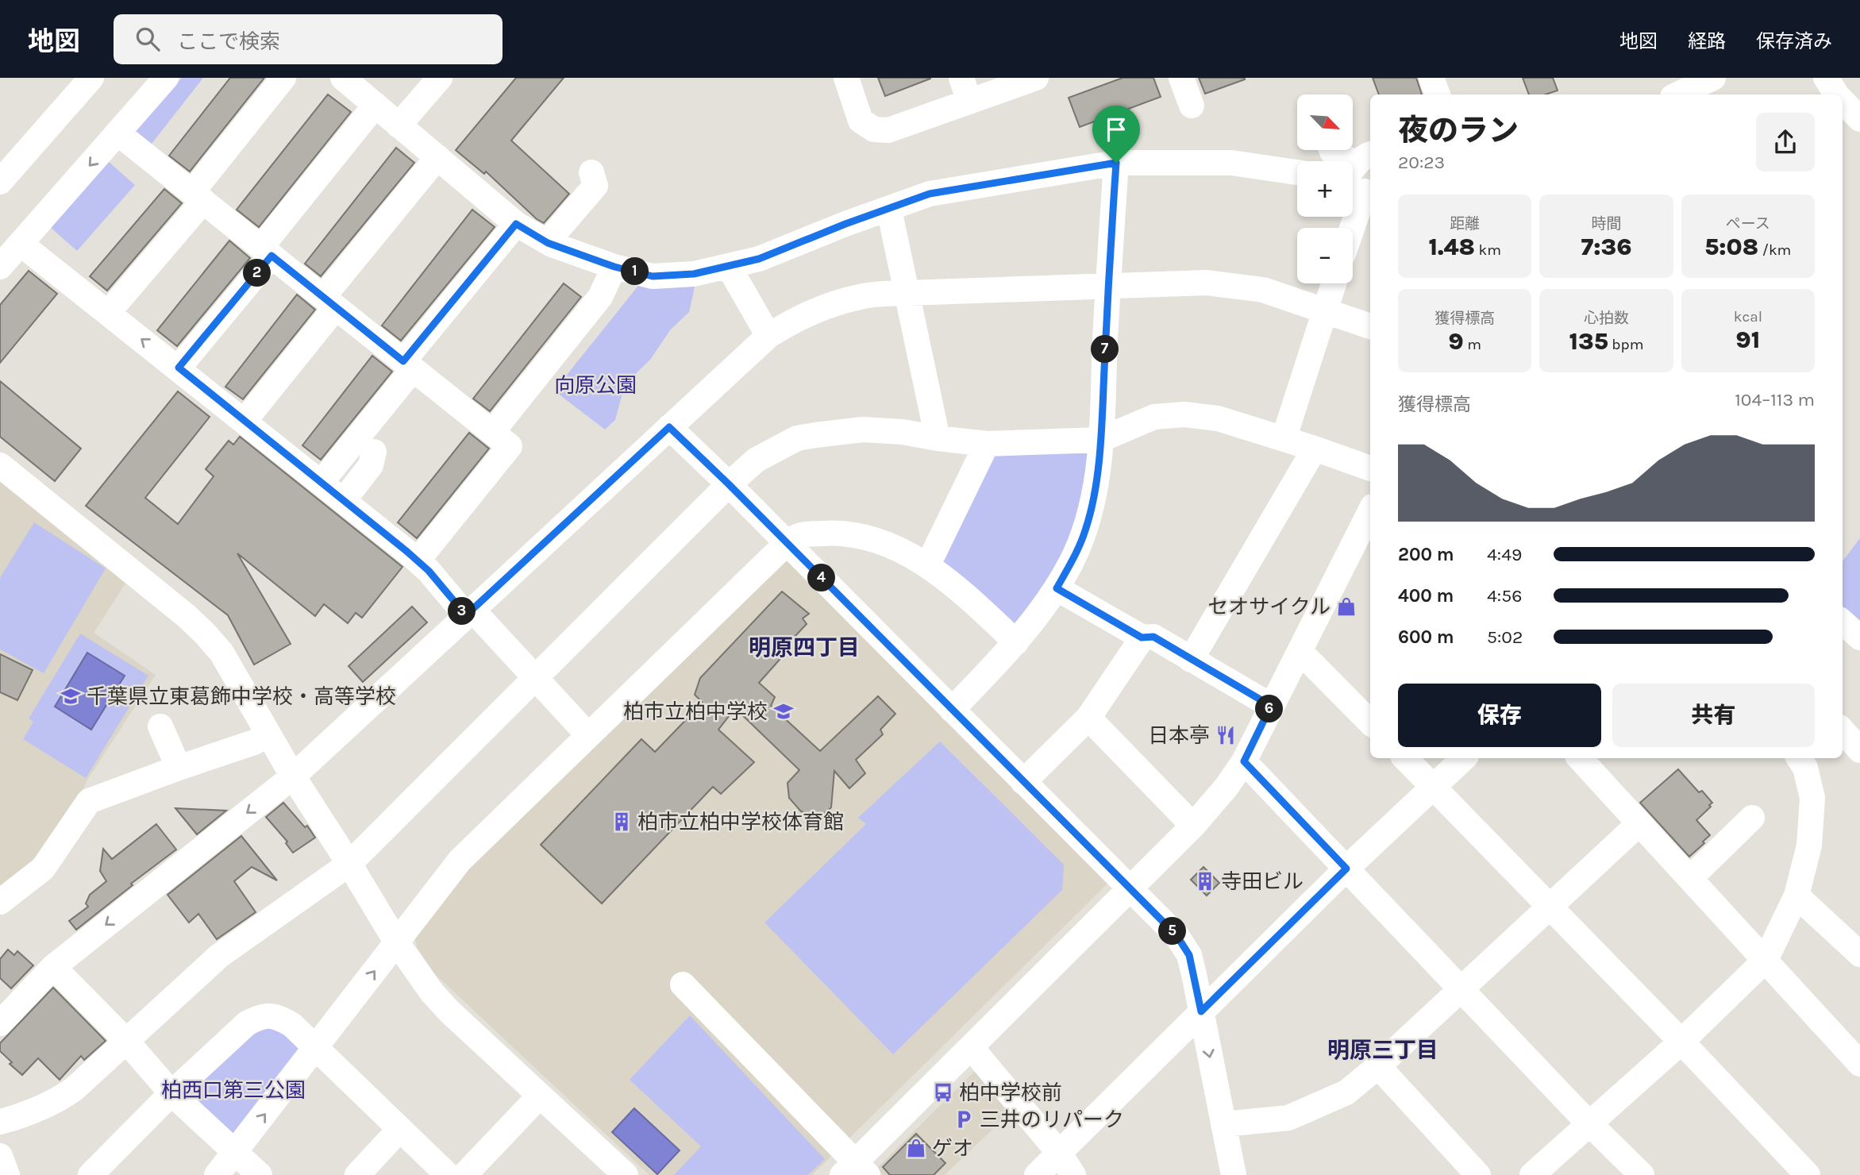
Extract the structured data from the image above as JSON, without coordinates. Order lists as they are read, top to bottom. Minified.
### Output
{"districts":["明原四丁目","明原三丁目"],"parks":["向原公園","柏西口第三公園"],"places":{"shop":["セオサイクル","ゲオ"],"school or university":["千葉県立東葛飾中学校・高等学校","柏市立柏中学校"],"restaurant":["日本亭"],"building":["柏市立柏中学校体育館","寺田ビル"],"bus stop":["柏中学校前"],"parking":["三井のリパーク"]},"north":"bottom right","page":{"header":"地図","search":"ここで検索","nav":["地図","経路","保存済み"],"map_buttons":["+","−"],"heading":["夜のラン","20:23"],"stats":[["距離","1.48 km"],["時間","7:36"],["ペース","5:08 /km"],["獲得標高","9 m"],["心拍数","135 bpm"],["kcal","91"]],"pins":["1","2","7","4","3","6","5"],"chart":["獲得標高","104–113 m"],"list":[{"name":"200 m","note":"4:49"},{"name":"400 m","note":"4:56"},{"name":"600 m","note":"5:02"}],"buttons":["保存","共有"]}}
